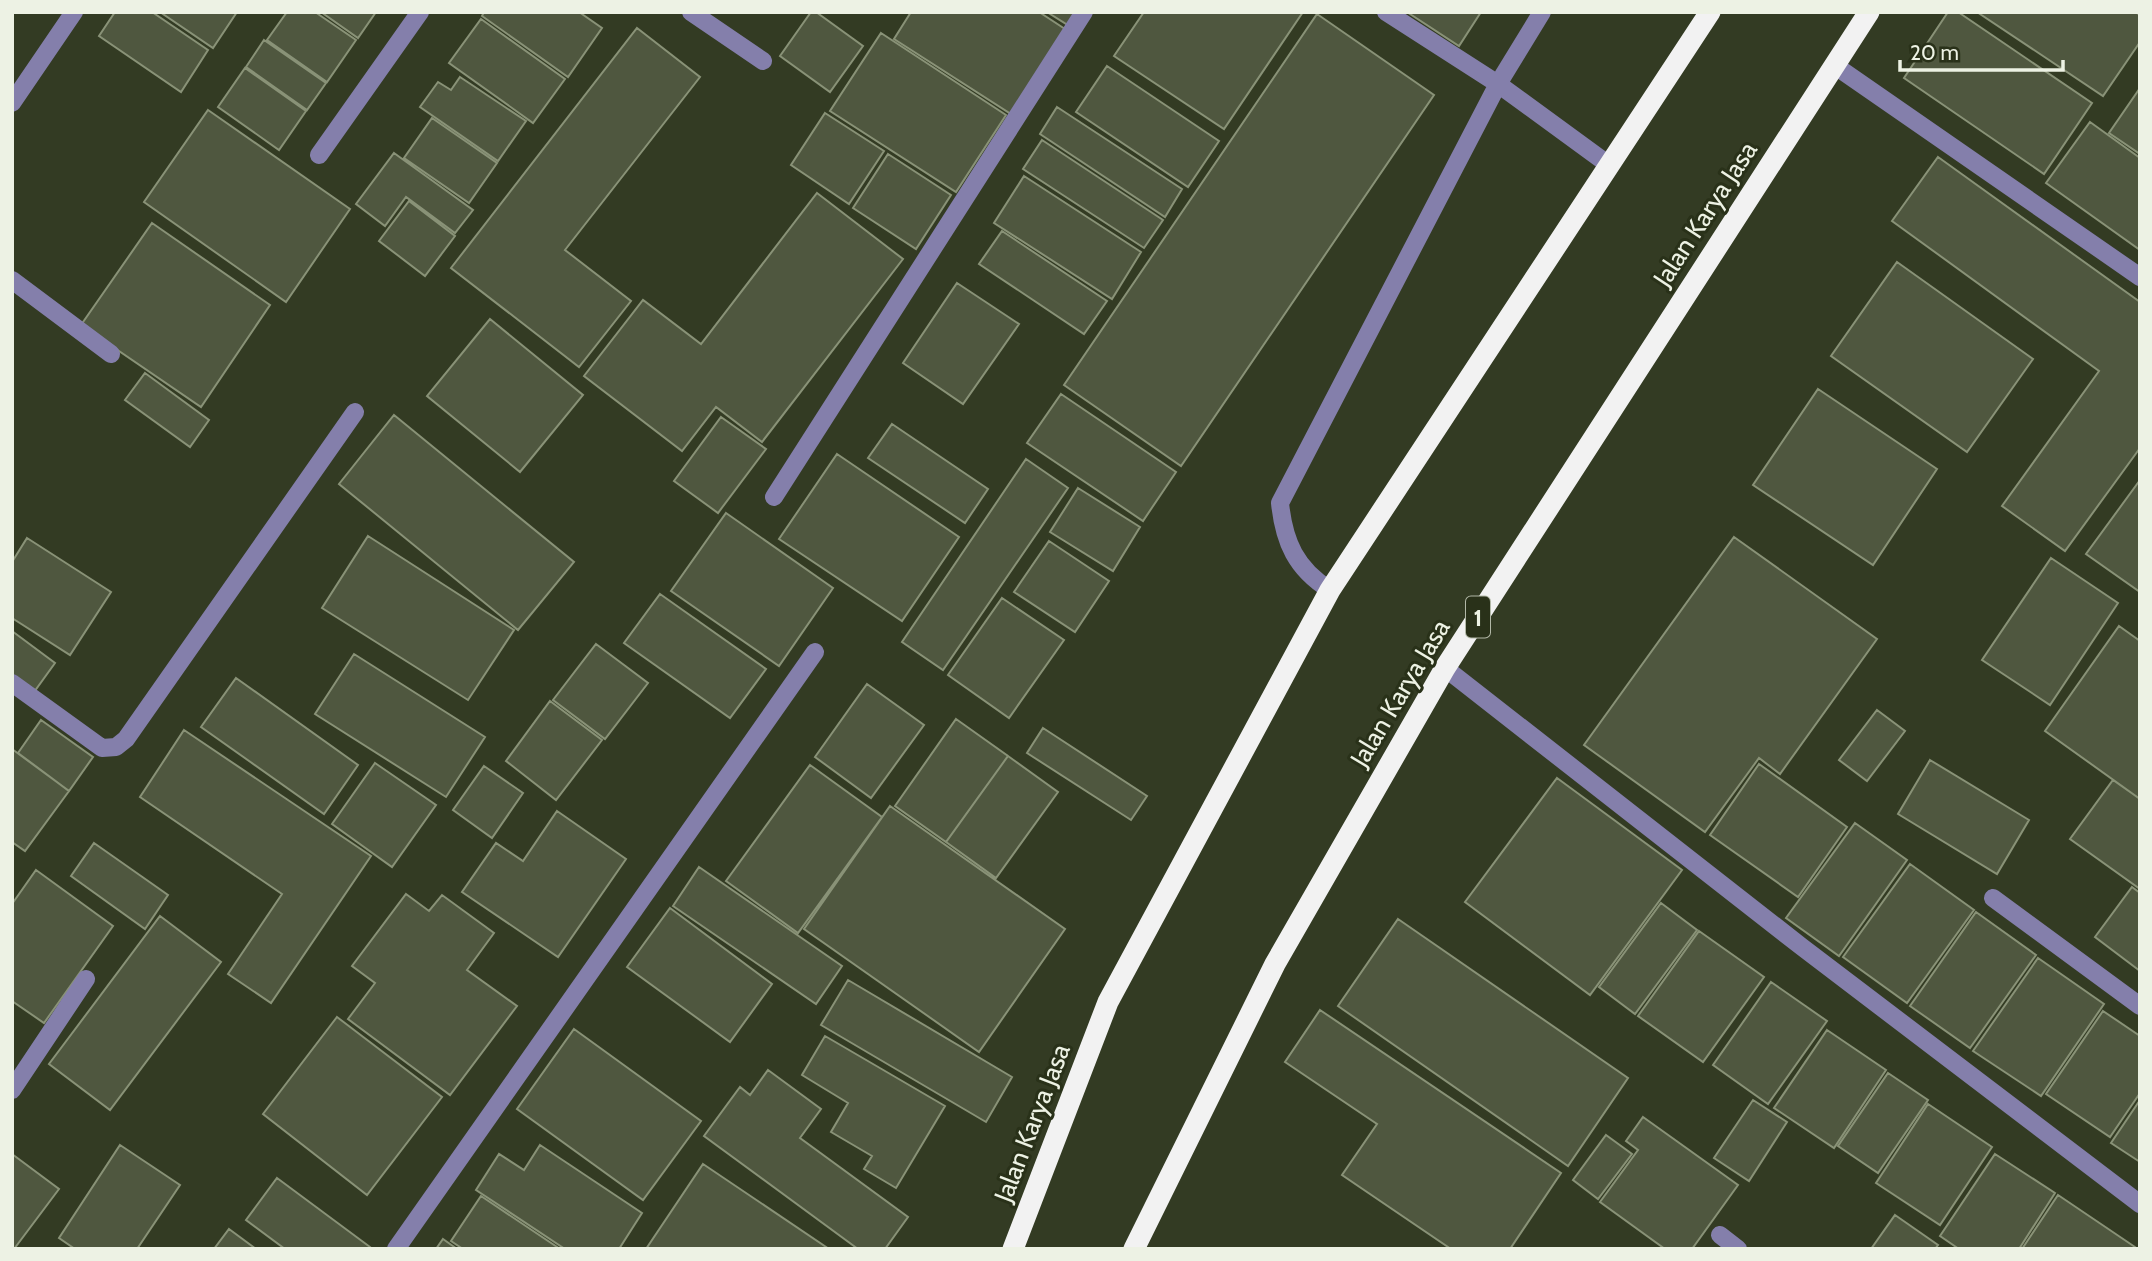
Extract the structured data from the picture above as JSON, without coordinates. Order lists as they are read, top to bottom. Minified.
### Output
{"streets":{"highway":["Jalan Karya Jasa","1"]},"scale_bar":"20 m"}
